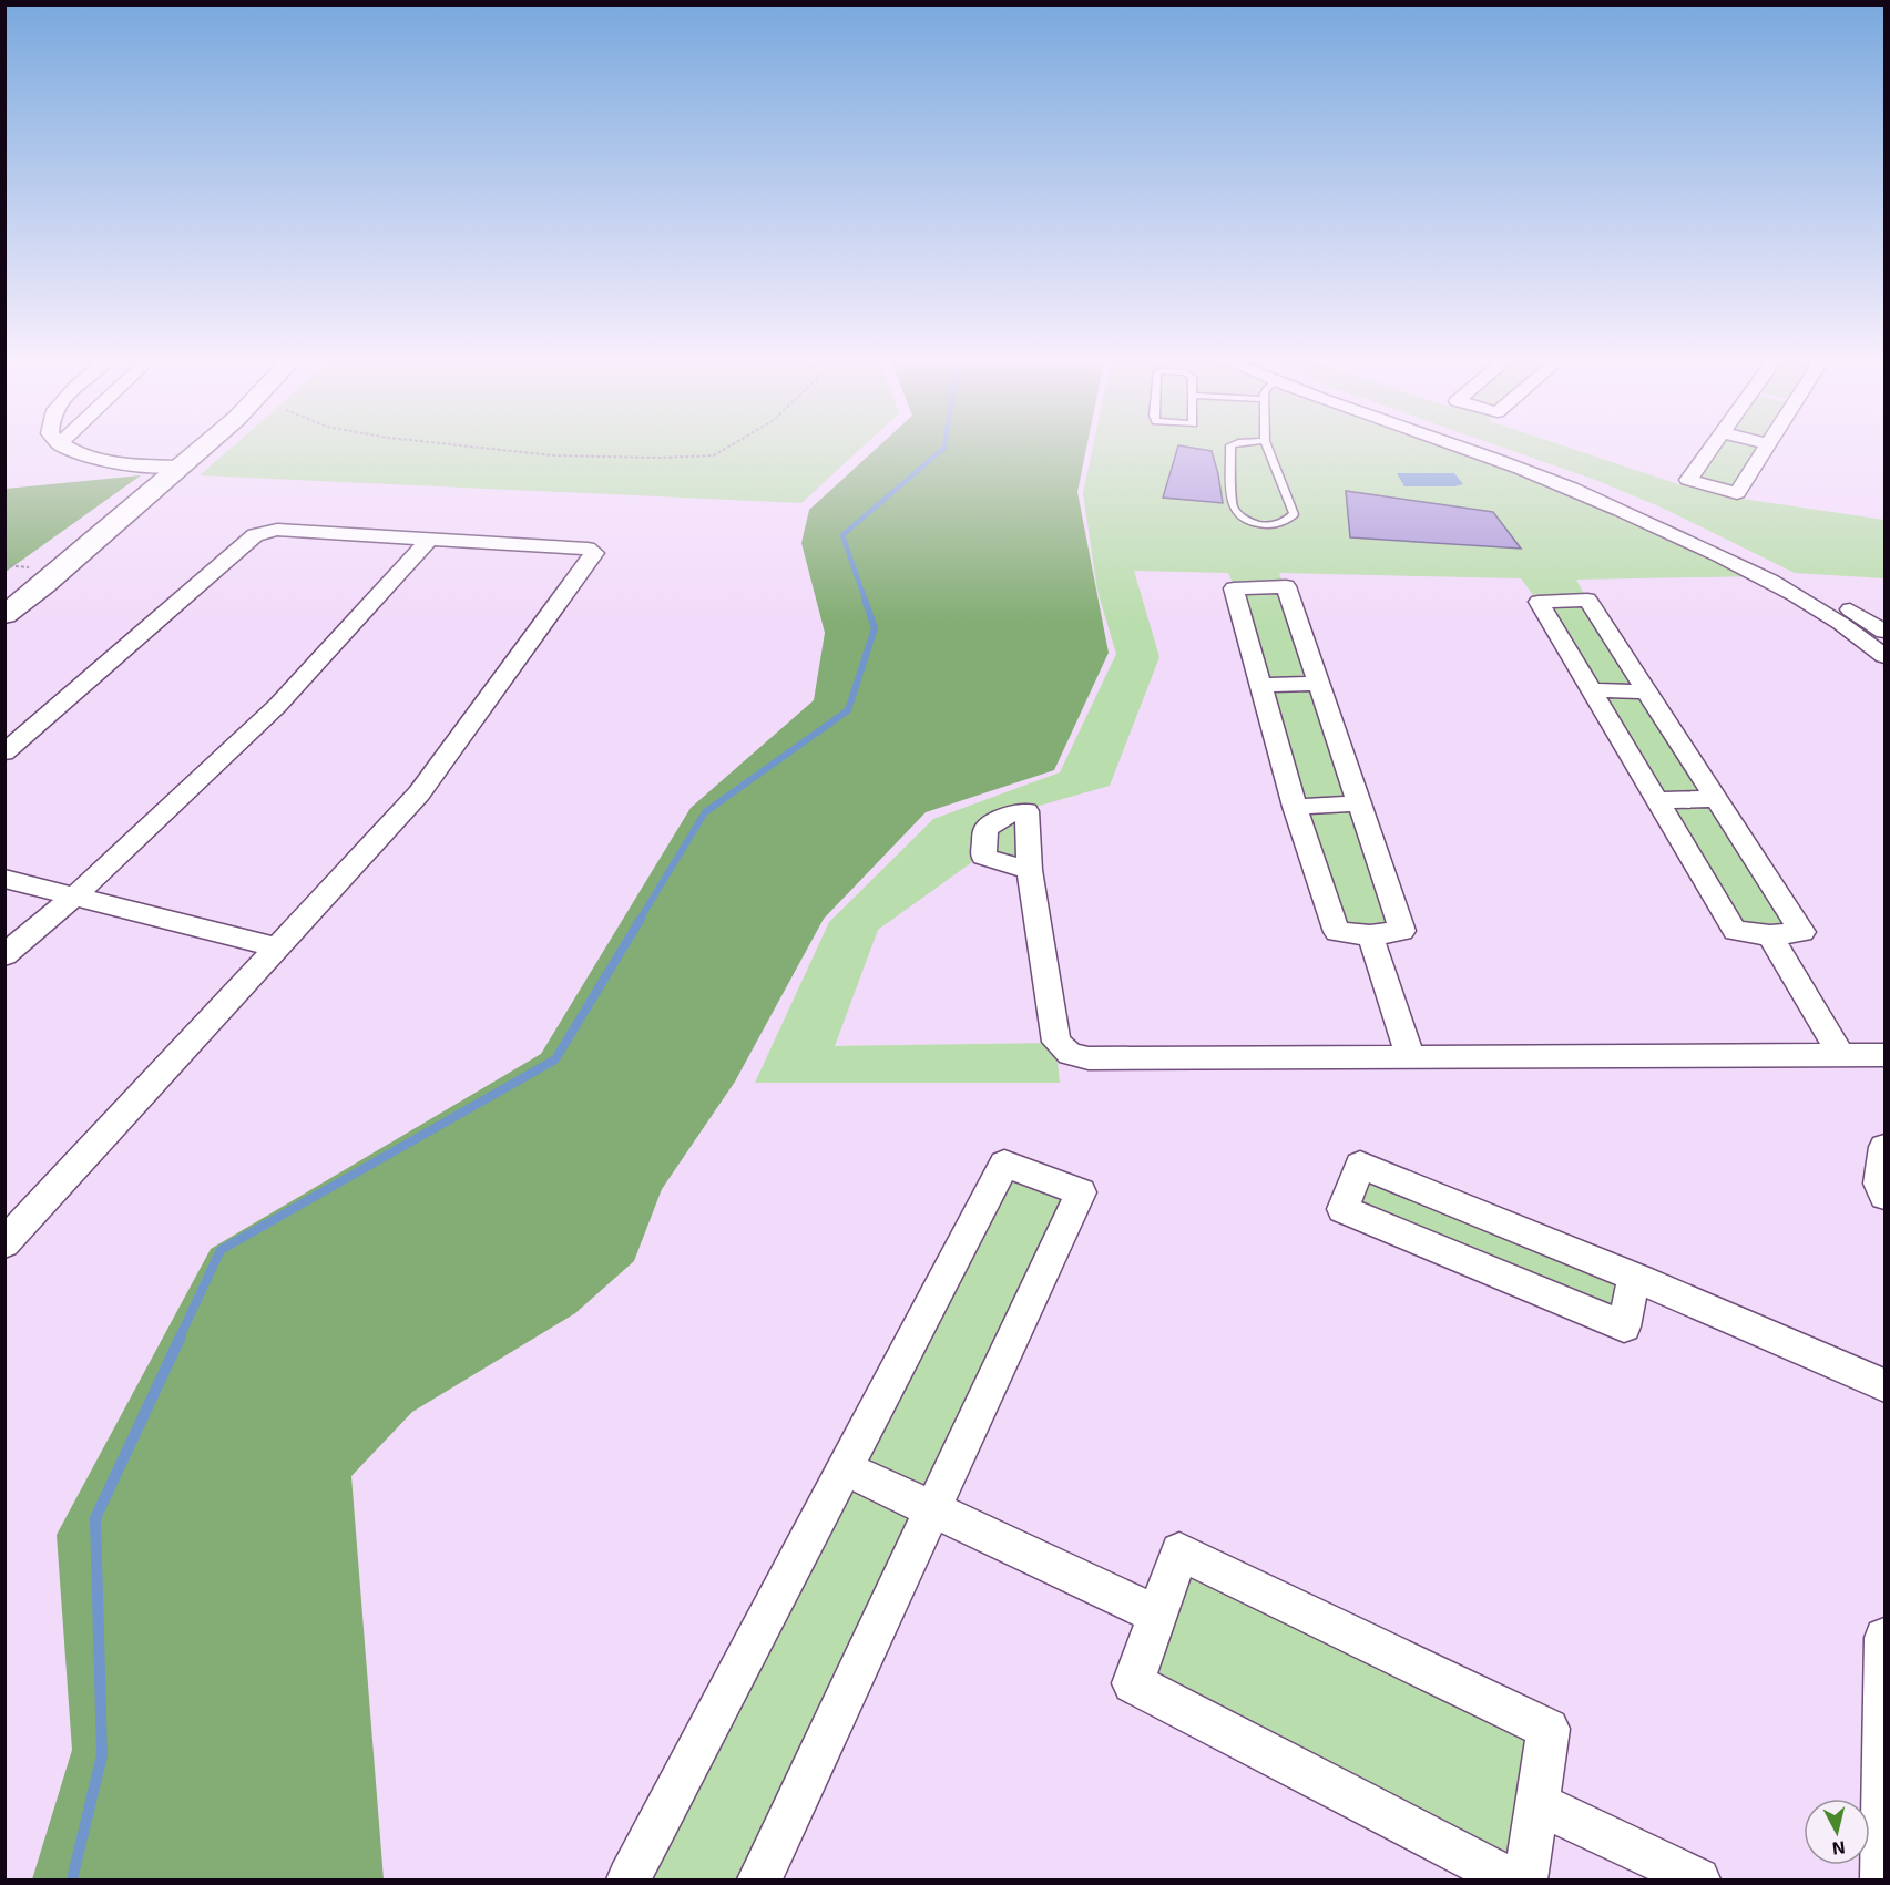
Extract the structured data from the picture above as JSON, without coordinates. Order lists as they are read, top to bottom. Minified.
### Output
{"north":"bottom"}
